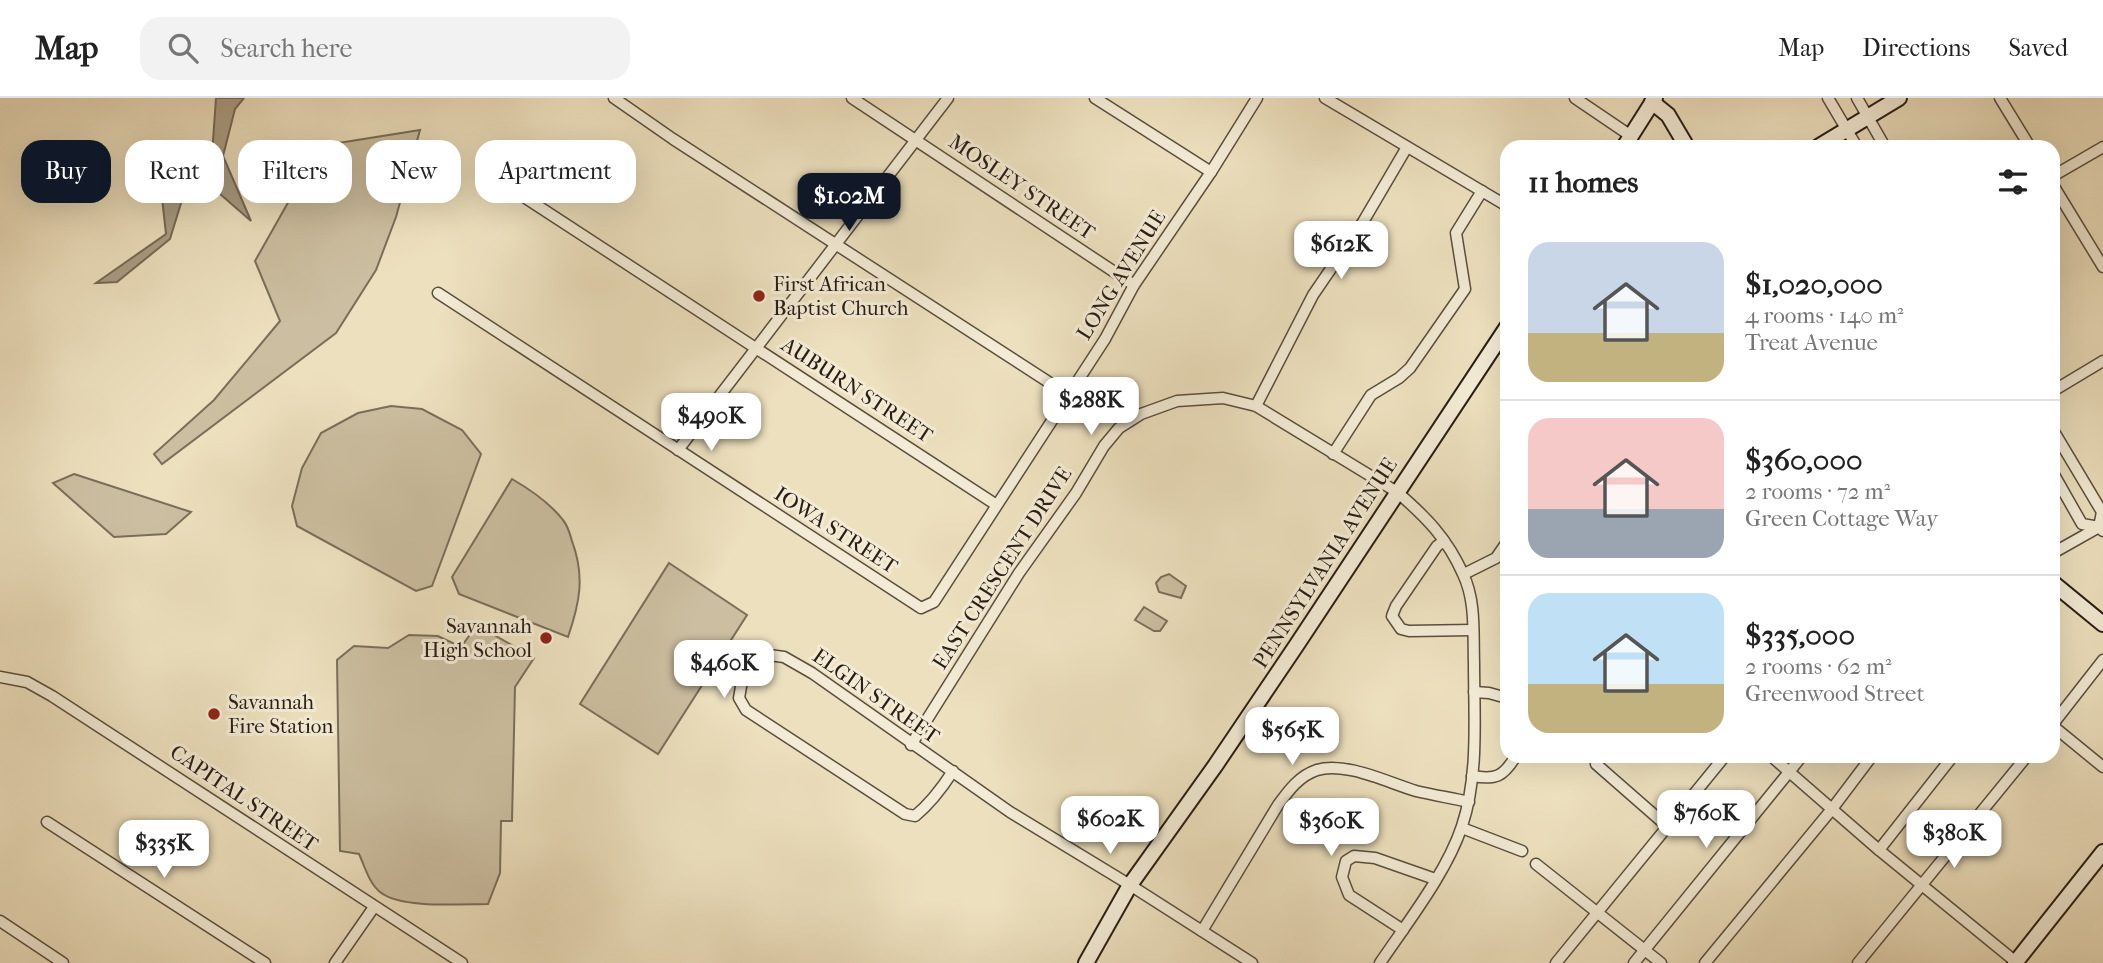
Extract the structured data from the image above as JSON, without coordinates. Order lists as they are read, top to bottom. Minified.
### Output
{"streets":{"main road":["PENNSYLVANIA AVENUE"],"street":["MOSLEY STREET","LONG AVENUE","AUBURN STREET","IOWA STREET","EAST CRESCENT DRIVE","ELGIN STREET","CAPITAL STREET"]},"crossings":[["MOSLEY STREET","LONG AVENUE"],["LONG AVENUE","AUBURN STREET"],["LONG AVENUE","IOWA STREET"],["PENNSYLVANIA AVENUE","EAST CRESCENT DRIVE"],["PENNSYLVANIA AVENUE","ELGIN STREET"],["EAST CRESCENT DRIVE","ELGIN STREET"]],"places":["First African Baptist Church","Savannah High School","Savannah Fire Station"],"page":{"header":"Map","search":"Search here","nav":["Map","Directions","Saved"],"chip":["Buy","Rent","Filters","New","Apartment"],"heading":"11 homes","price":["$1.02M","$612K","$288K","$490K","$460K","$565K","$760K","$602K","$360K","$380K","$335K"],"list":[{"name":"$1,020,000","note":"4 rooms · 140 m² · Treat Avenue"},{"name":"$360,000","note":"2 rooms · 72 m² · Green Cottage Way"},{"name":"$335,000","note":"2 rooms · 62 m² · Greenwood Street"}]}}
